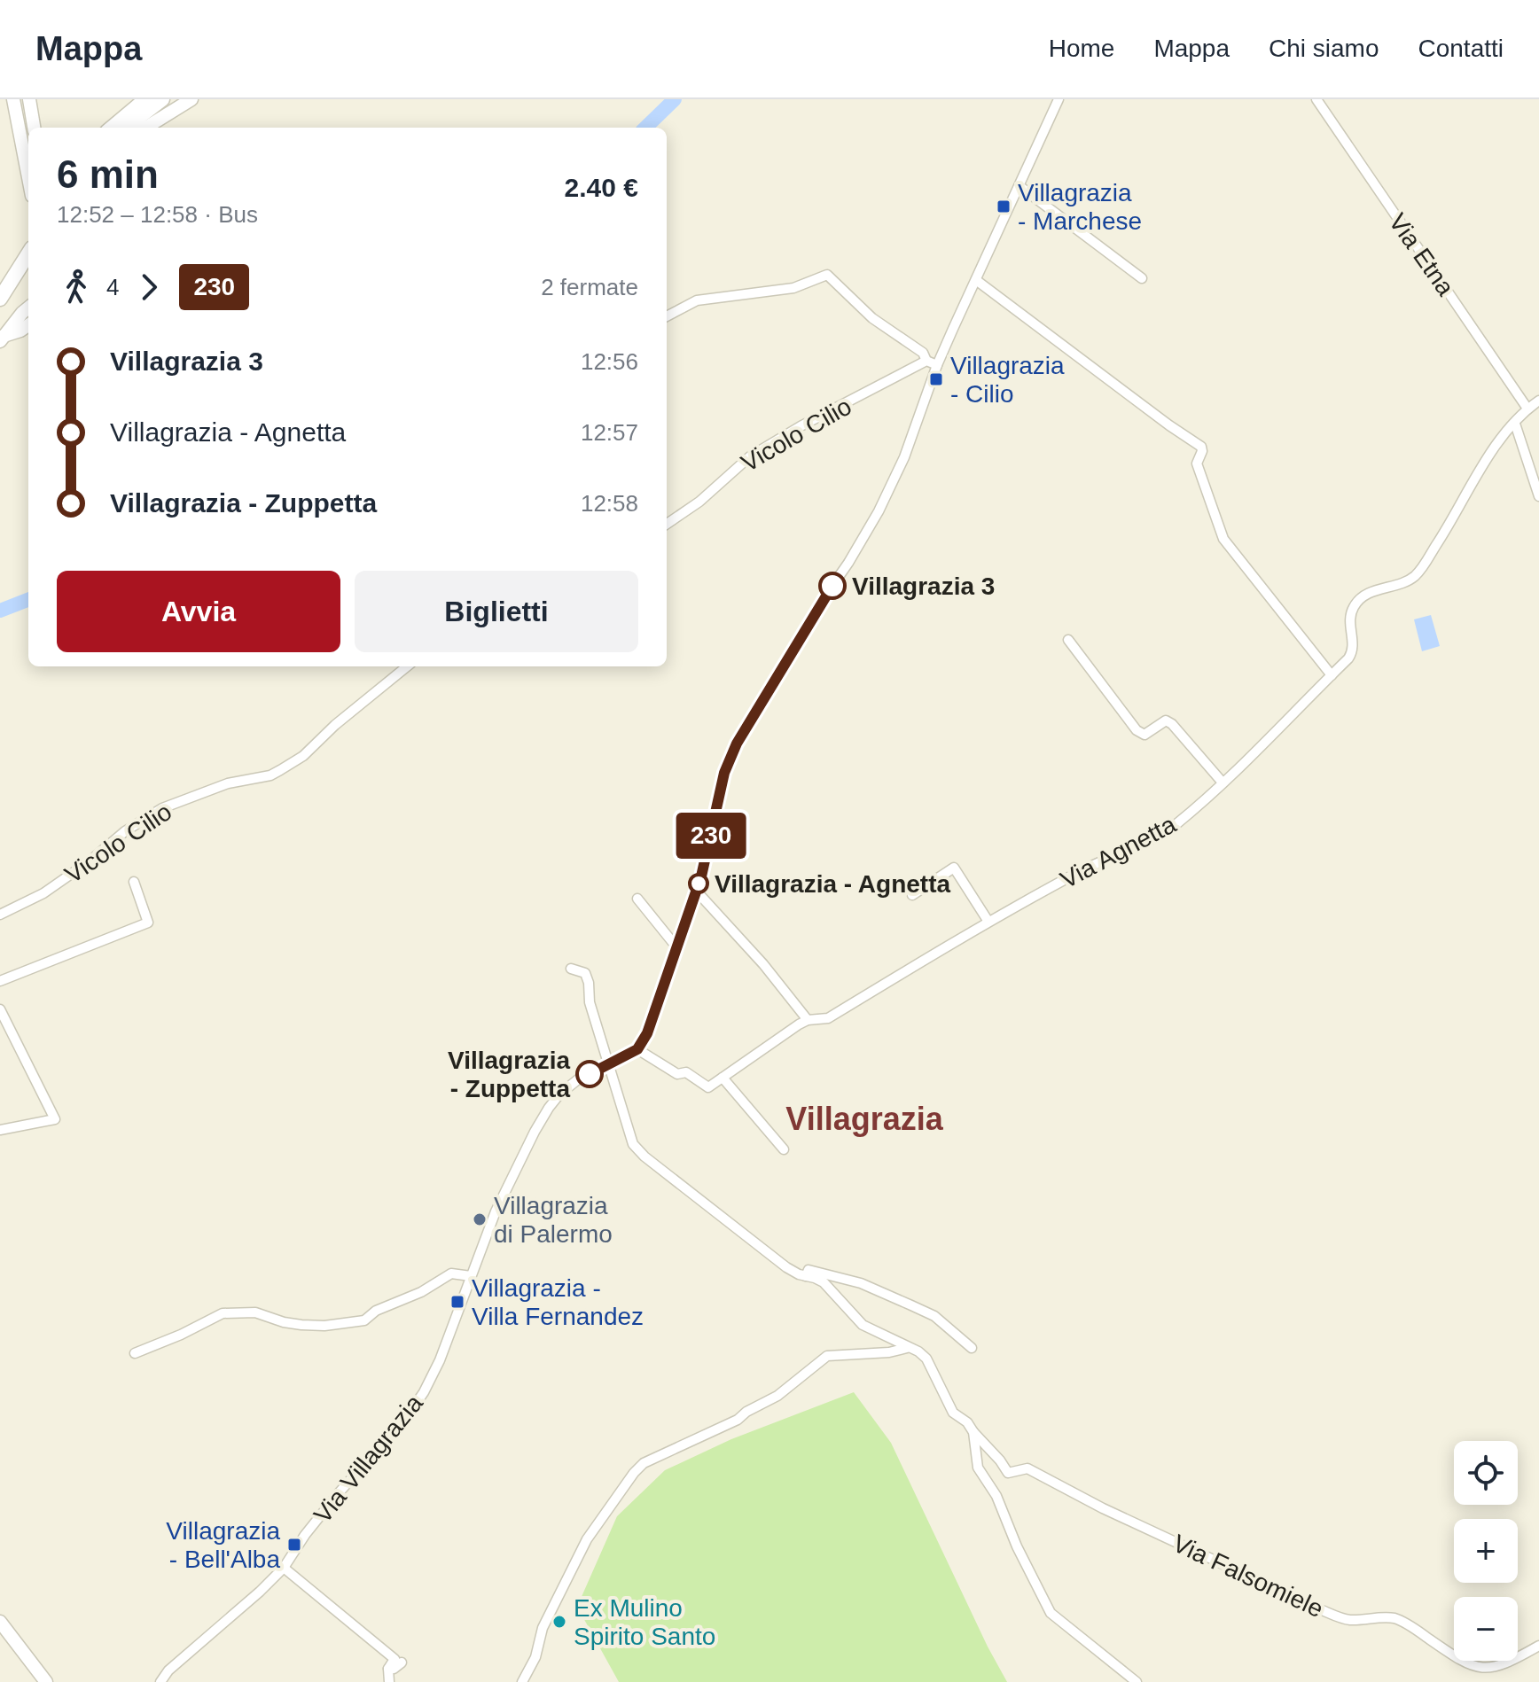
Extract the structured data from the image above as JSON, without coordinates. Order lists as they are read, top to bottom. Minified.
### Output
{"streets":{"street":["Via Etna","Vicolo Cilio","Via Agnetta","Via Villagrazia","Via Falsomiele"]},"crossings":[["Via Etna","Via Agnetta"]],"districts":["Villagrazia"],"places":{"transit":["Villagrazia - Marchese","Villagrazia - Cilio","Villagrazia - Villa Fernandez","Villagrazia - Bell'Alba"],"other":["Villagrazia 3","Villagrazia - Agnetta","Villagrazia - Zuppetta","Villagrazia di Palermo","Ex Mulino Spirito Santo"]},"lines":["bus line 230"],"page":{"header":"Mappa","nav":["Home","Mappa","Chi siamo","Contatti"],"on_map":"230","heading":["6 min","12:52 – 12:58 · Bus","2.40 €"],"legs":["4","230","2 fermate"],"list":[{"name":"Villagrazia 3","value":"12:56"},{"name":"Villagrazia - Agnetta","value":"12:57"},{"name":"Villagrazia - Zuppetta","value":"12:58"}],"buttons":["Avvia","Biglietti"],"map_buttons":["+","−"]}}
